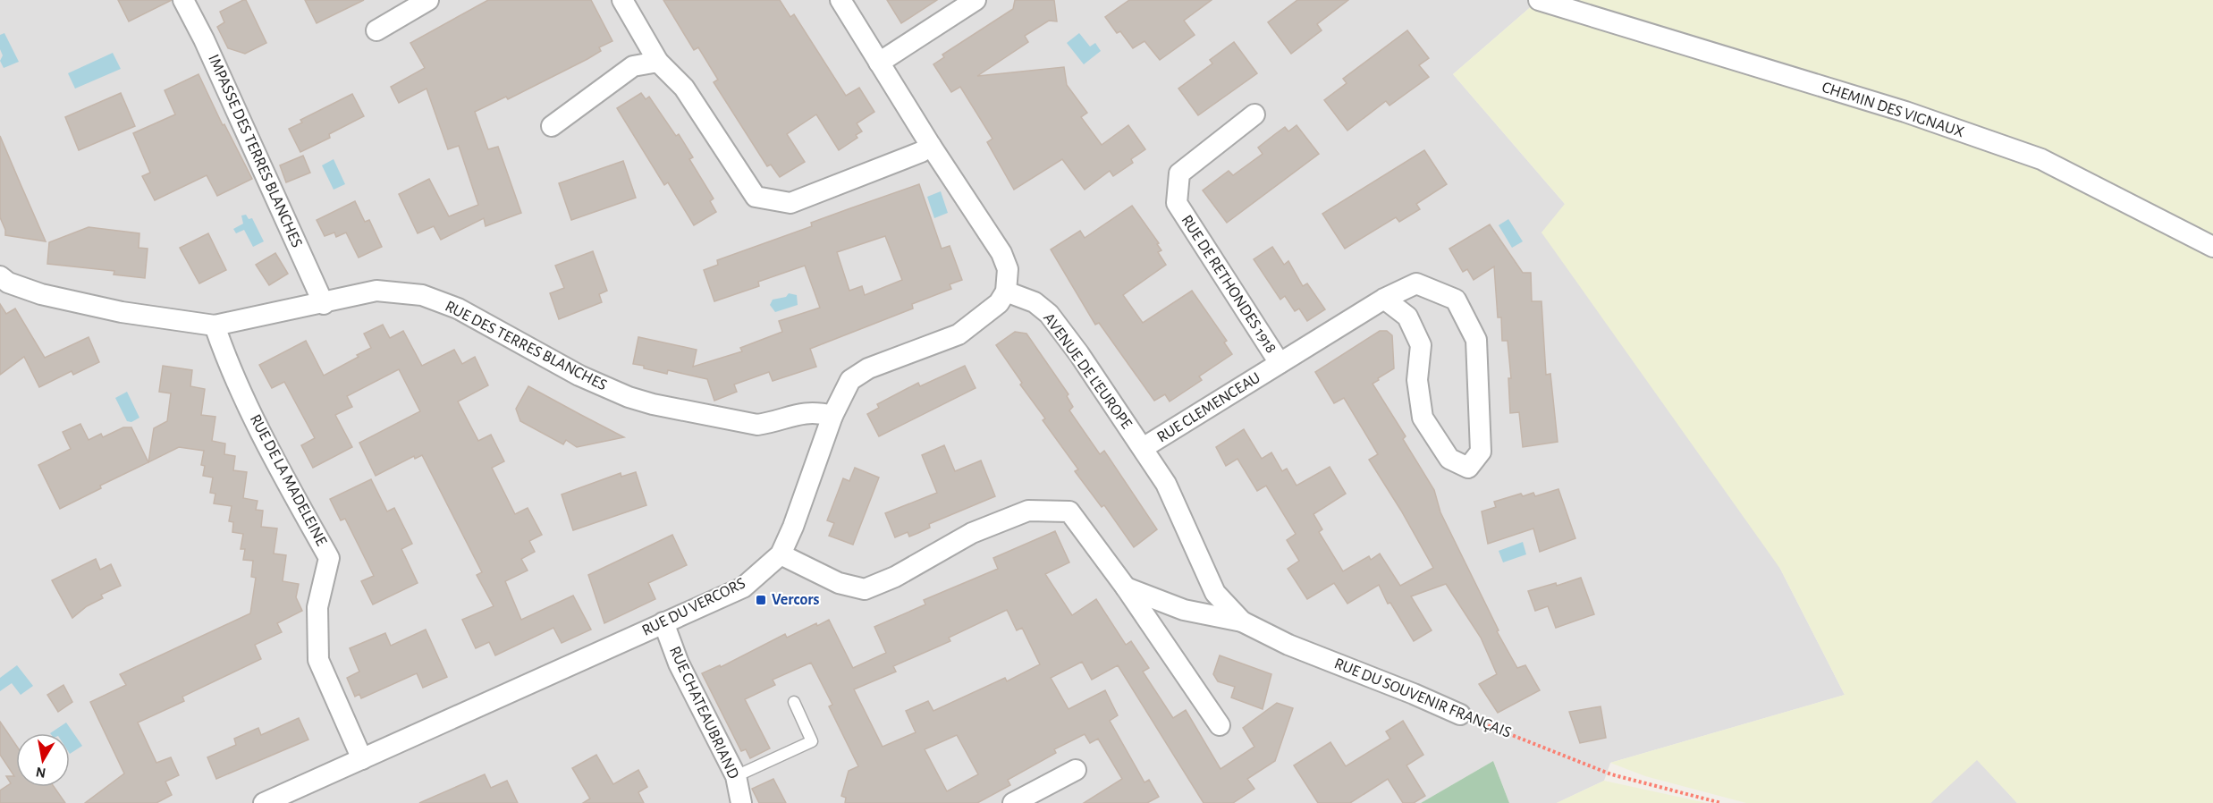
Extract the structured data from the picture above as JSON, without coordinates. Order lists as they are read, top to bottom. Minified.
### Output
{"streets":{"street":["CHEMIN DES VIGNAUX","IMPASSE DES TERRES BLANCHES","RUE DE RETHONDES 1918","RUE DES TERRES BLANCHES","AVENUE DE L'EUROPE","RUE CLEMENCEAU","RUE DE LA MADELEINE","RUE DU VERCORS","RUE DU SOUVENIR FRANÇAIS","RUE CHATEAUBRIAND"]},"crossings":[["IMPASSE DES TERRES BLANCHES","RUE DES TERRES BLANCHES"],["RUE DE RETHONDES 1918","RUE CLEMENCEAU"],["RUE DES TERRES BLANCHES","RUE DE LA MADELEINE"],["RUE DES TERRES BLANCHES","RUE DU VERCORS"],["AVENUE DE L'EUROPE","RUE CLEMENCEAU"],["AVENUE DE L'EUROPE","RUE DU VERCORS"],["AVENUE DE L'EUROPE","RUE DU SOUVENIR FRANÇAIS"],["RUE DE LA MADELEINE","RUE DU VERCORS"],["RUE DU VERCORS","RUE CHATEAUBRIAND"]],"places":{"transit":["Vercors"]},"north":"bottom"}
